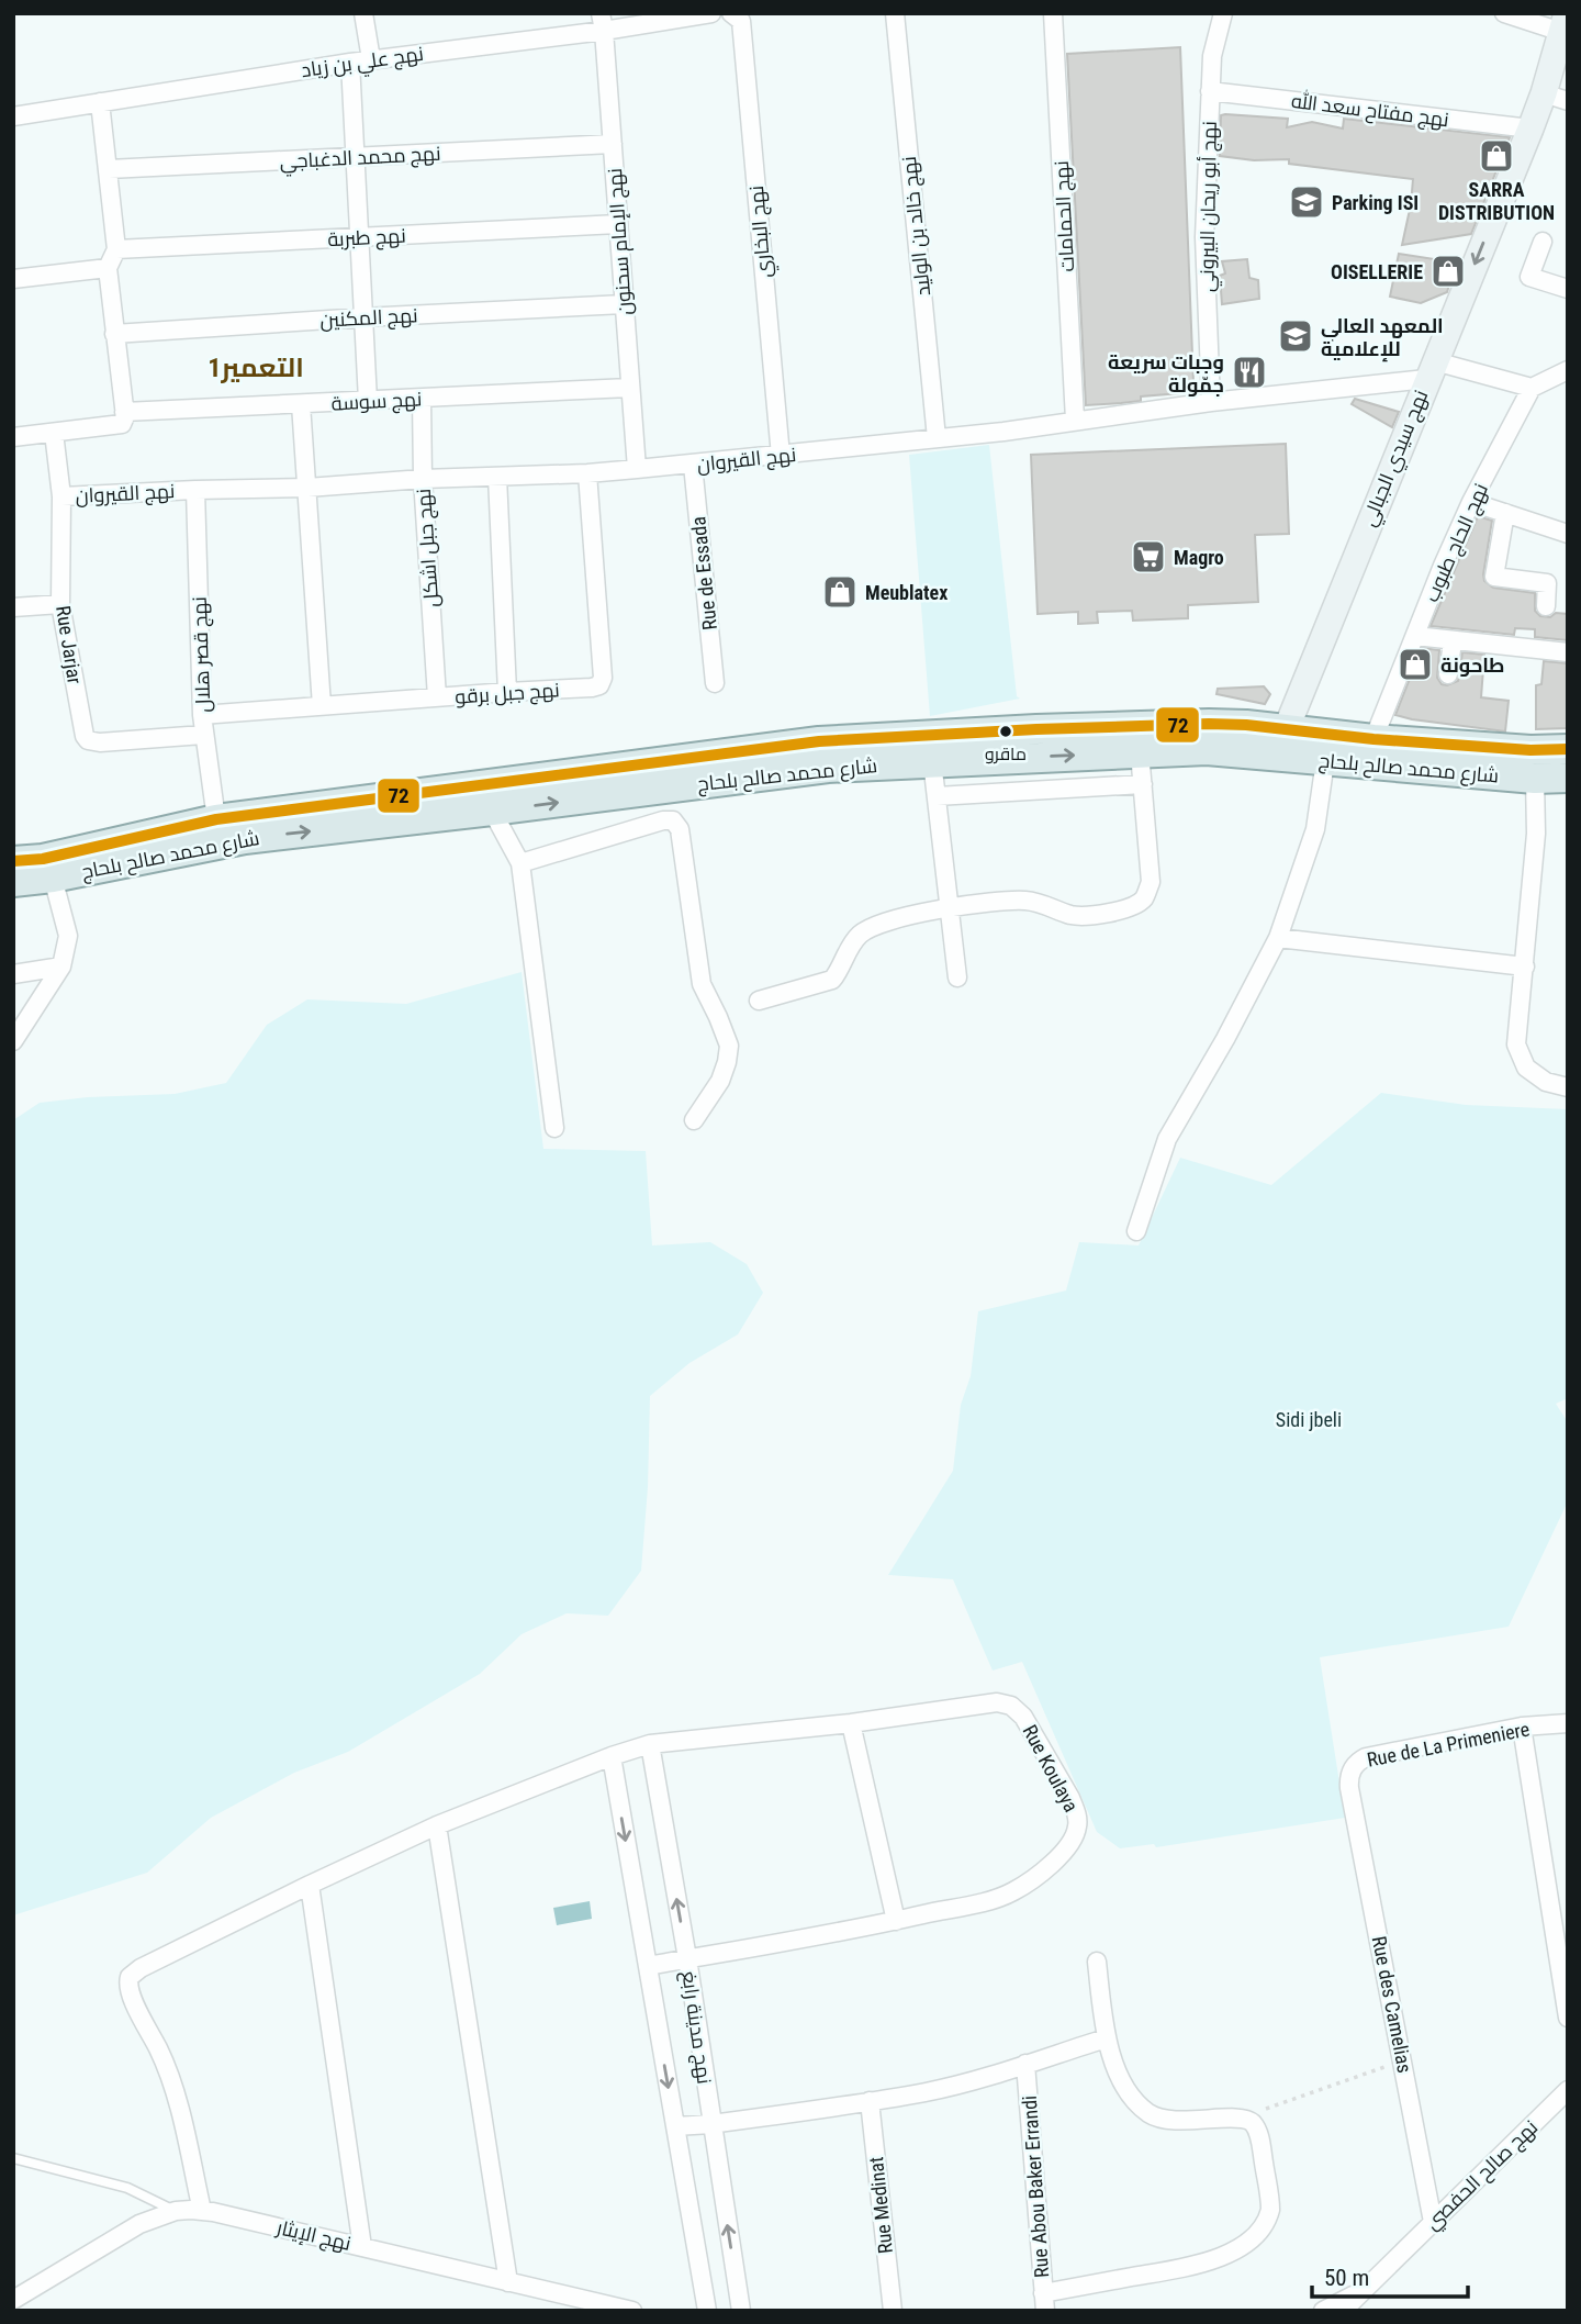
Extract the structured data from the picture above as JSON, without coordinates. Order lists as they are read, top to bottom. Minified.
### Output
{"streets":{"main road":["شارع محمد صالح بلحاج"],"street":["نهج علي بن زياد","نهج مفتاح سعد الله","نهج محمد الدغباجي","نهج أبو ريحان البيروني","نهج الحمامات","نهج خالد بن الوليد","نهج البخاري","نهج طبربة","نهج الإمام سحنون","نهج المكنين","نهج سوسة","نهج سيدي الجبالي","نهج القيروان","نهج الحاج طبوب","نهج جبل اشكل","Rue de Essada","Rue Jarjar","نهج قصر هلال","نهج جبل برقو","Rue de La Primeniere","Rue Koulaya","Rue des Camelias","نهج مدينة رابغ","نهج صالح الحفصي","Rue Abou Baker Errandi","Rue Medinat","نهج الإيثار"]},"crossings":[["نهج علي بن زياد","نهج الإمام سحنون"],["نهج مفتاح سعد الله","نهج أبو ريحان البيروني"],["نهج مفتاح سعد الله","نهج سيدي الجبالي"],["نهج محمد الدغباجي","نهج الإمام سحنون"],["نهج أبو ريحان البيروني","نهج القيروان"],["نهج الحمامات","نهج القيروان"],["نهج خالد بن الوليد","نهج القيروان"],["نهج البخاري","نهج القيروان"],["نهج طبربة","نهج الإمام سحنون"],["نهج الإمام سحنون","نهج المكنين"],["نهج الإمام سحنون","نهج سوسة"],["نهج الإمام سحنون","نهج القيروان"],["نهج سوسة","نهج جبل اشكل"],["نهج سوسة","Rue Jarjar"],["نهج سيدي الجبالي","نهج القيروان"],["نهج سيدي الجبالي","شارع محمد صالح بلحاج"],["نهج القيروان","نهج جبل اشكل"],["نهج القيروان","Rue de Essada"],["نهج القيروان","Rue Jarjar"],["نهج القيروان","نهج قصر هلال"],["نهج القيروان","نهج جبل برقو"],["نهج الحاج طبوب","شارع محمد صالح بلحاج"],["نهج جبل اشكل","نهج جبل برقو"],["Rue Jarjar","نهج قصر هلال"],["نهج قصر هلال","نهج جبل برقو"],["نهج قصر هلال","شارع محمد صالح بلحاج"],["Rue de La Primeniere","Rue des Camelias"],["Rue Koulaya","نهج مدينة رابغ"],["Rue Koulaya","نهج الإيثار"],["Rue des Camelias","نهج صالح الحفصي"]],"districts":["التعمير1"],"parks":["Sidi jbeli"],"places":{"shop":["SARRA DISTRIBUTION","OISELLERIE","Meublatex","طاحونة"],"school or university":["Parking ISI","المعهد العالي للإعلامية"],"restaurant":["وجبات سريعة جمّولة"],"supermarket":["Magro"],"other":["ماقرو"]},"lines":["transit line 72"],"scale_bar":"50 m"}
